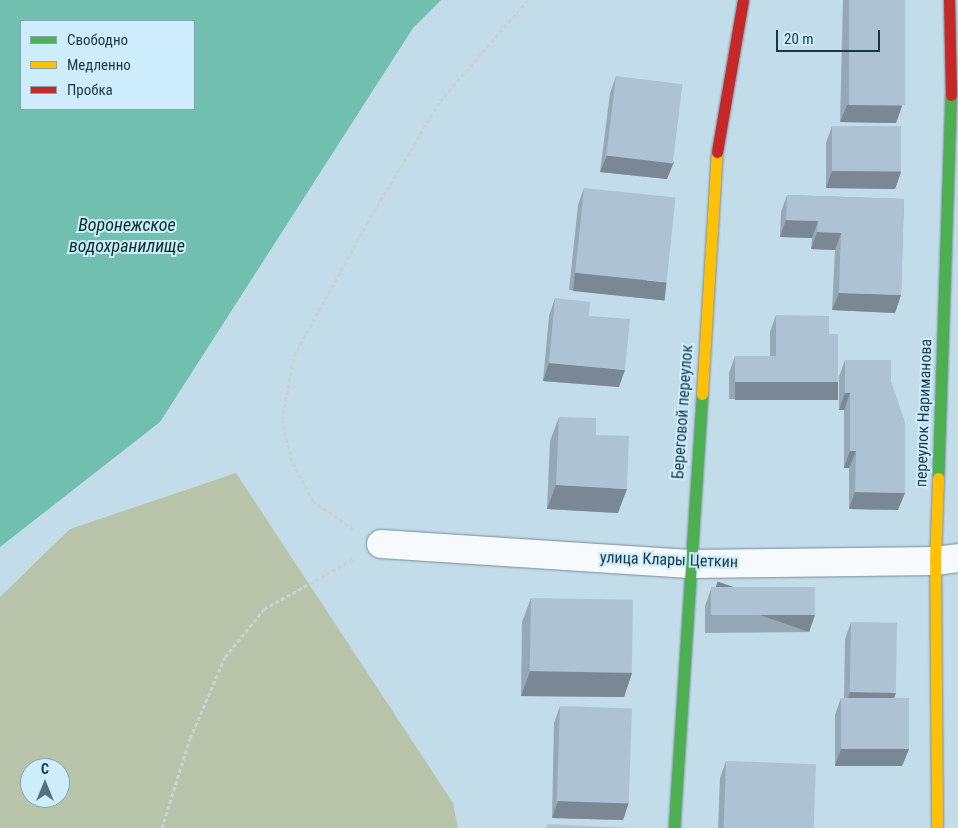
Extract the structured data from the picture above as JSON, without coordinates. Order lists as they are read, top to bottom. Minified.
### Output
{"streets":{"street":["Береговой переулок","переулок Нариманова","улица Клары Цеткин"]},"crossings":[["Береговой переулок","улица Клары Цеткин"],["переулок Нариманова","улица Клары Цеткин"]],"water":["Воронежское водохранилище"],"legend":["Свободно","Медленно","Пробка"],"scale_bar":"20 m","north":"top"}
